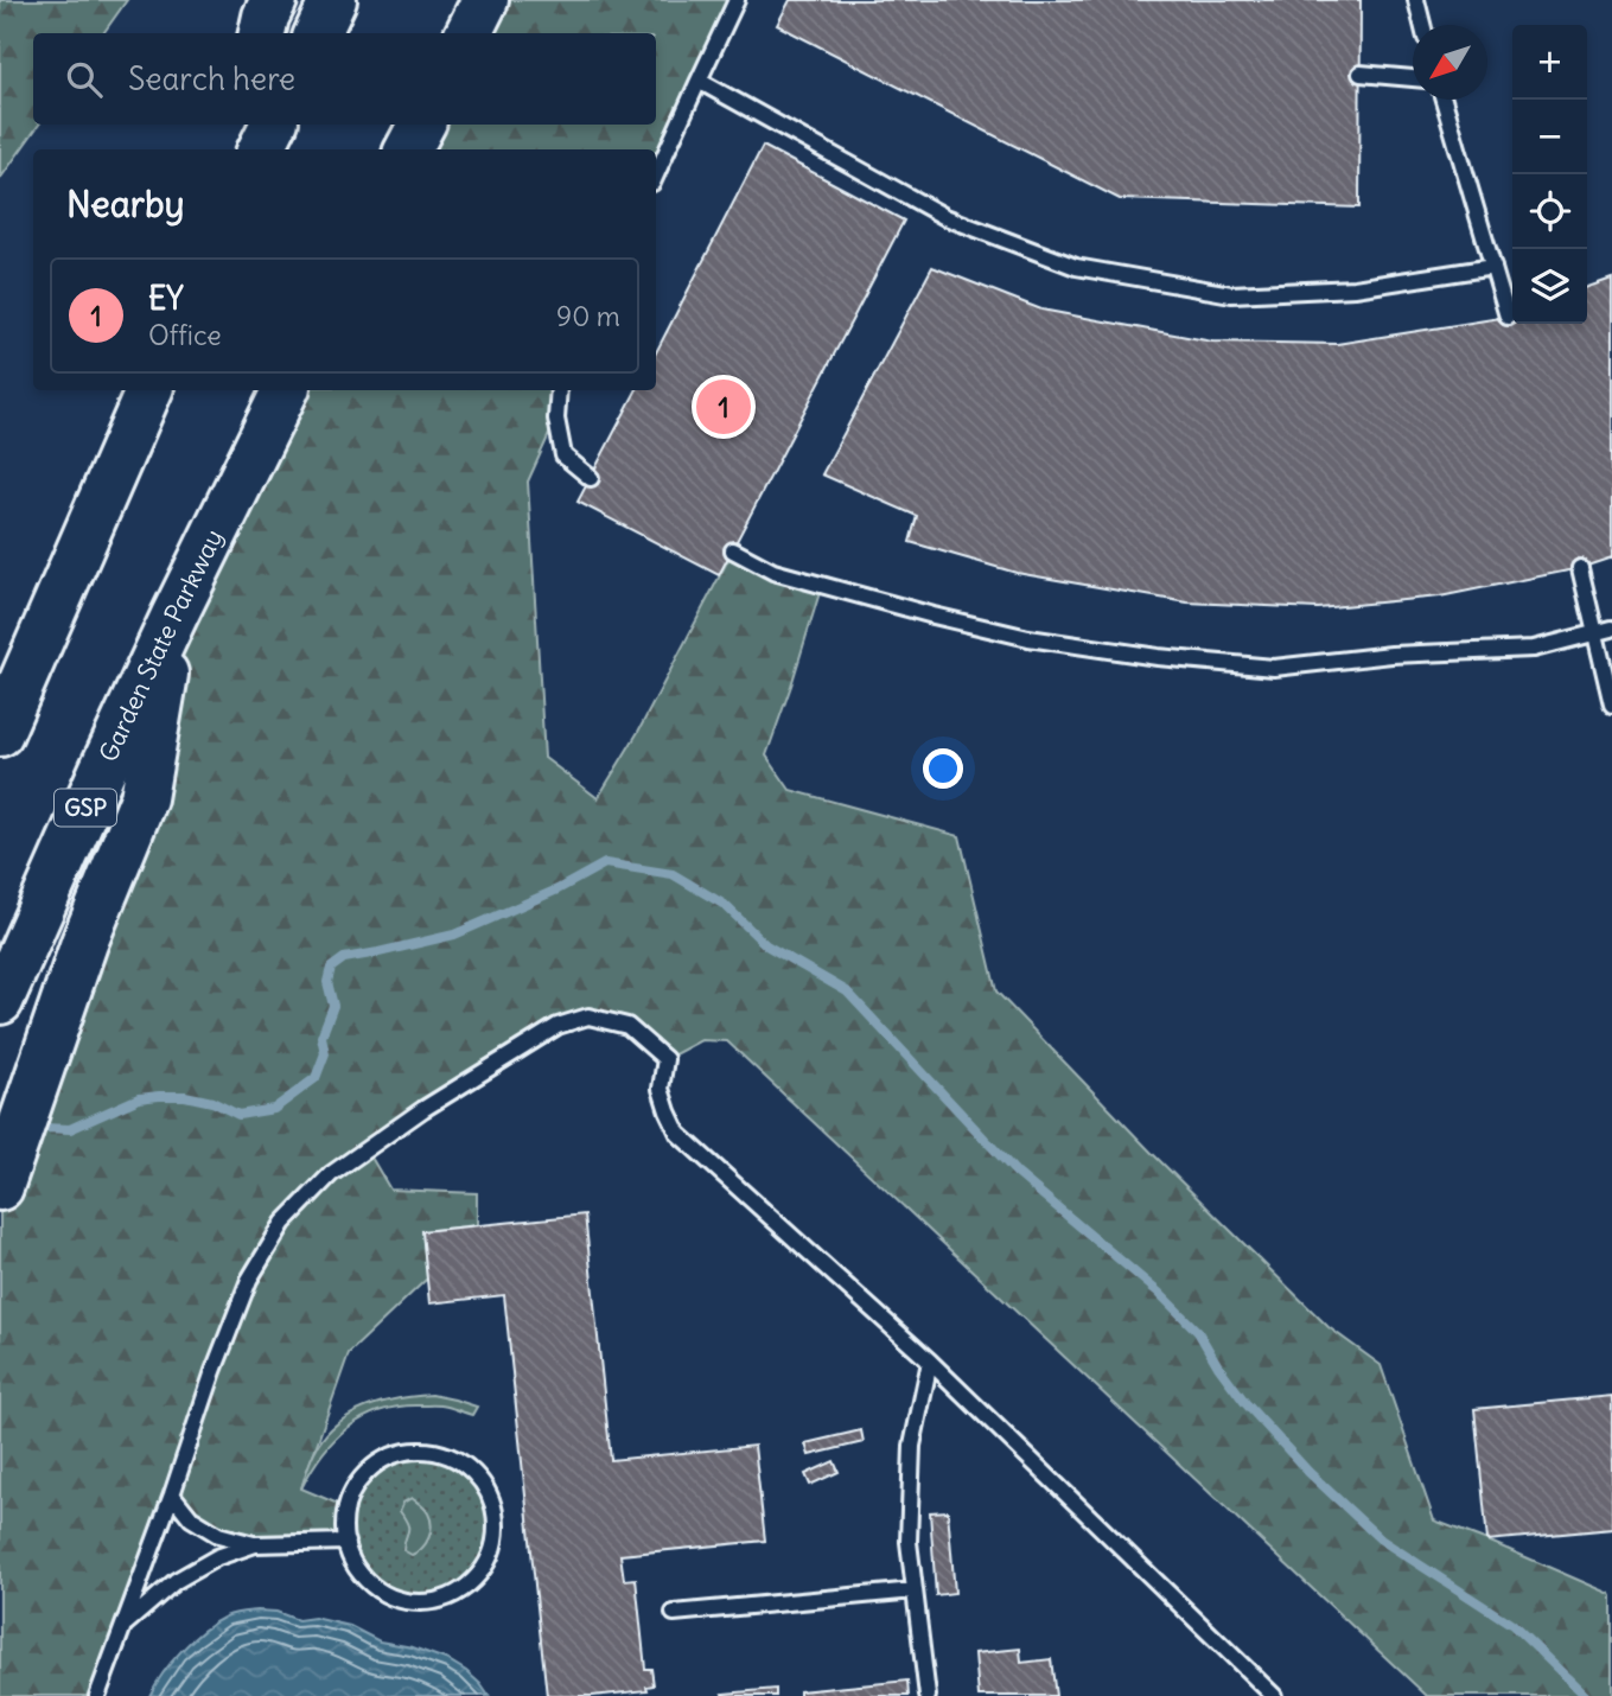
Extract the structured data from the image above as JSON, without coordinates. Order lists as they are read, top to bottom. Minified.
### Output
{"streets":{"highway":["Garden State Parkway","GSP"]},"north":"bottom left","page":{"map_buttons":["+","−"],"search":"Search here","heading":"Nearby","list":[{"mark":"1","name":"EY","note":"Office","value":"90 m"}],"pins":"1"}}
